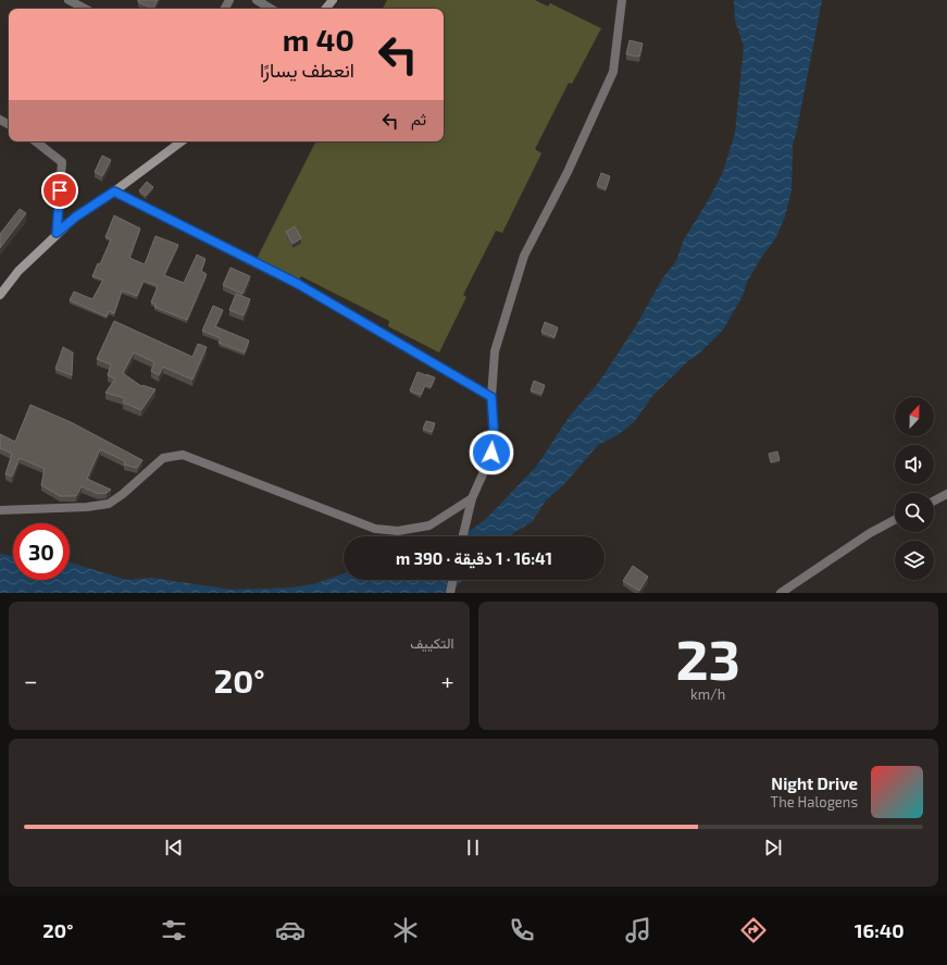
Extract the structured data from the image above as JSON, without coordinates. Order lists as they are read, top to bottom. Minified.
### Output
{"north":"top","page":{"turn":["40 m","انعطف يسارًا"],"then":"ثم","limit":"30","trip":"16:41 · 1 دقيقة · 390 m","tile":[["23","km/h"],"التكييف"],"heat":["−","20°","+"],"song":["Night Drive","The Halogens"],"tabs":["16:40","20°"]}}
